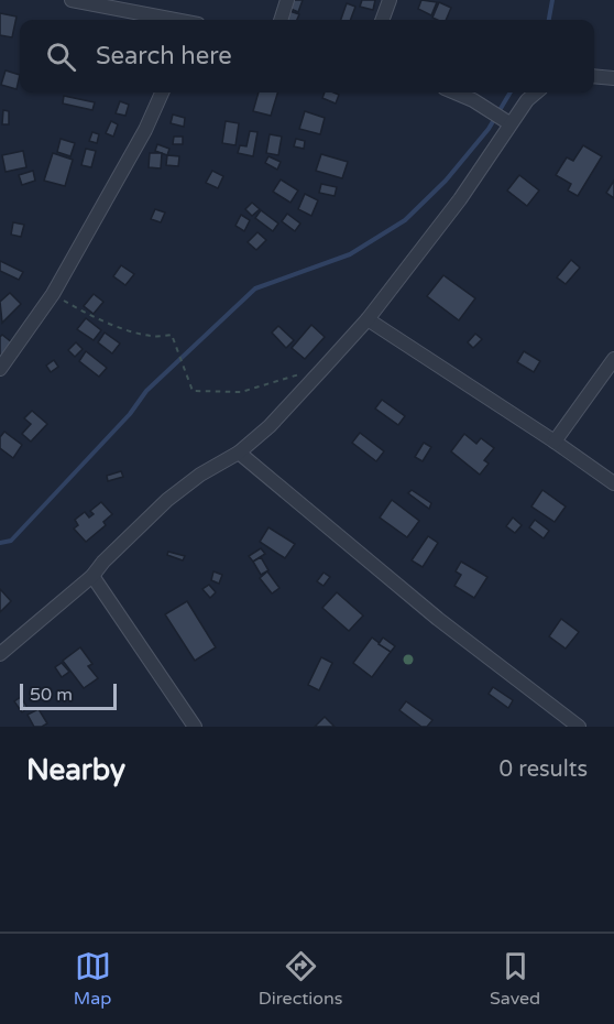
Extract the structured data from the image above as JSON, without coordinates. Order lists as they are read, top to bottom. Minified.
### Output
{"scale_bar":"50 m","page":{"search":"Search here","scale":"50 m","heading":["Nearby","0 results"],"nav":["Map","Directions","Saved"]}}
